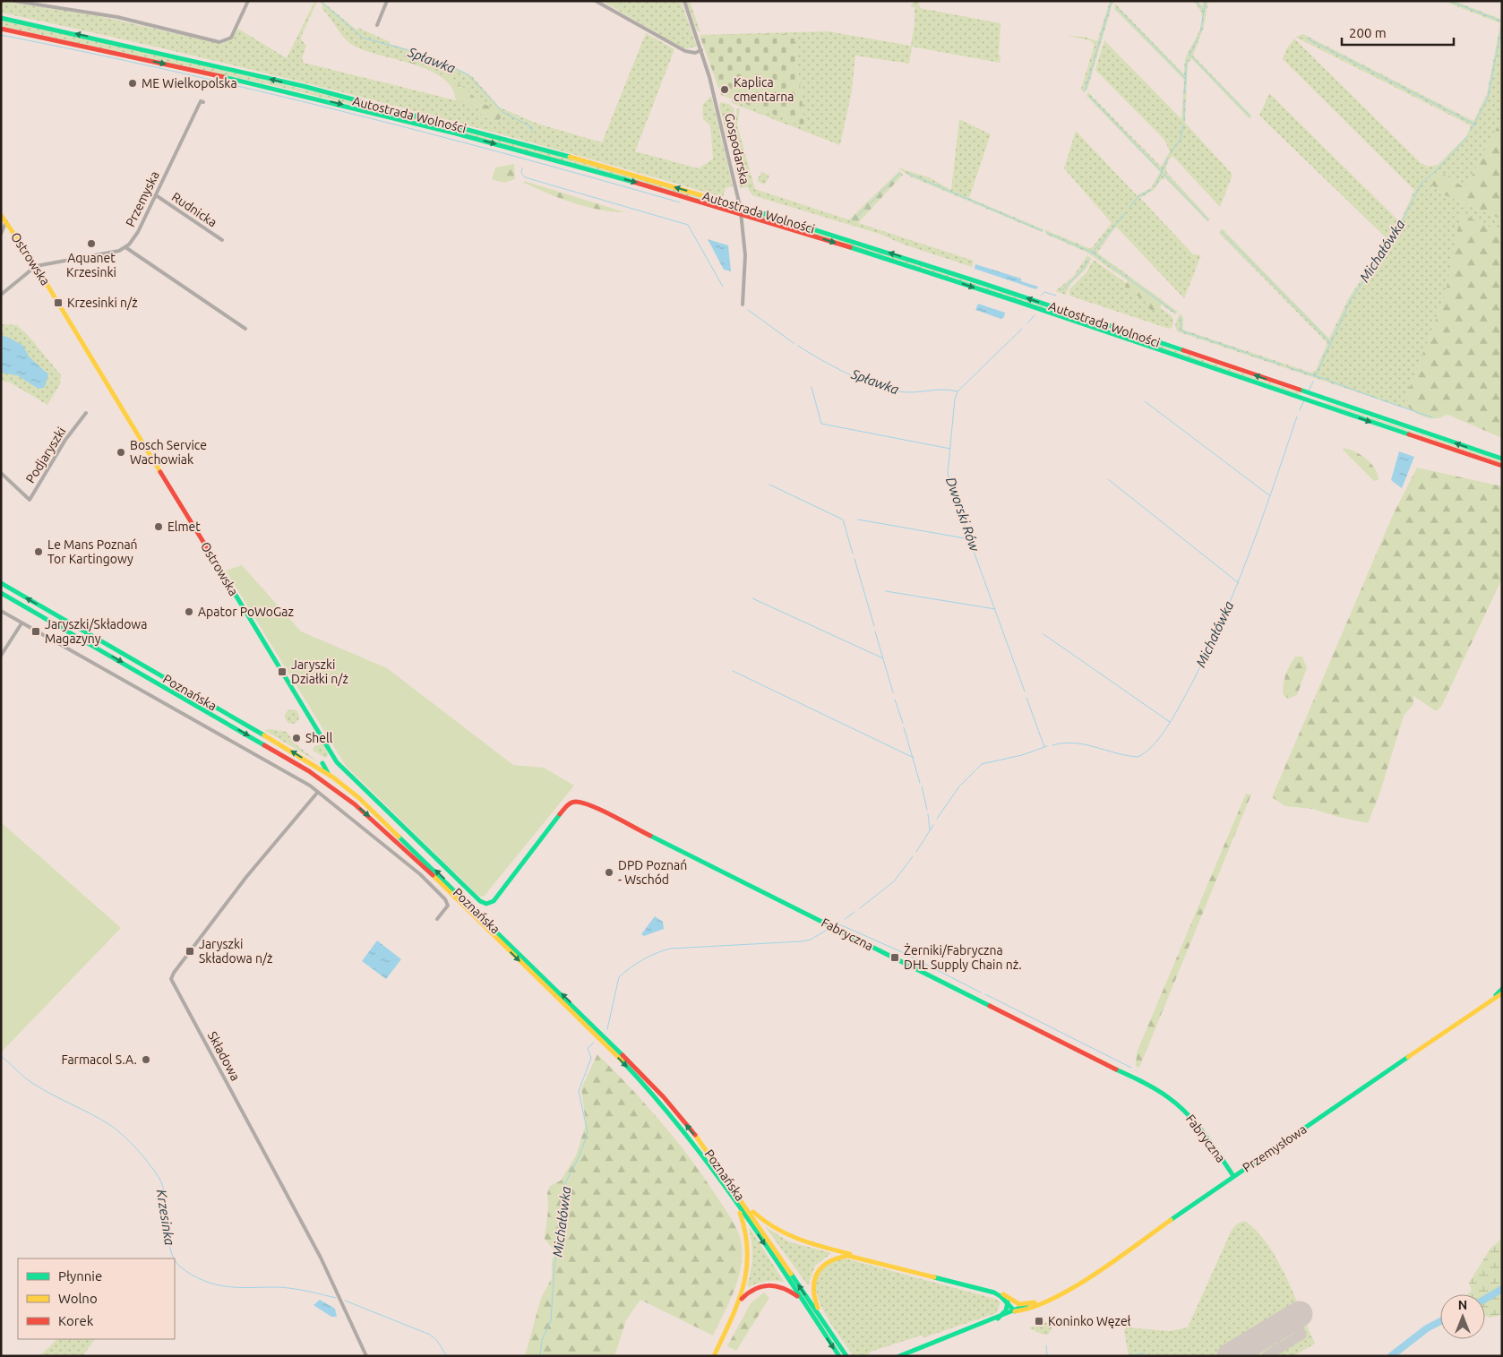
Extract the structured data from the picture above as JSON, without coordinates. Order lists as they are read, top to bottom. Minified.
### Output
{"streets":{"main road":["Autostrada Wolności","Ostrowska","Poznańska","Fabryczna","Przemysłowa"],"street":["Gospodarska","Przemyska","Rudnicka","Podjaryszki","Składowa"]},"crossings":[["Przemyska","Rudnicka"],["Ostrowska","Fabryczna"],["Fabryczna","Przemysłowa"]],"water":["Spławka","Michałówka","Dworski Rów","Krzesinka"],"places":{"other":["ME Wielkopolska","Kaplica cmentarna","Aquanet Krzesinki","Bosch Service Wachowiak","Elmet","Le Mans Poznań Tor Kartingowy","Apator PoWoGaz","Shell","DPD Poznań - Wschód","Farmacol S.A."],"transit":["Krzesinki n/ż","Jaryszki/Składowa Magazyny","Jaryszki Działki n/ż","Jaryszki Składowa n/ż","Żerniki/Fabryczna DHL Supply Chain nż.","Koninko Węzeł"]},"legend":["Płynnie","Wolno","Korek"],"scale_bar":"200 m","north":"top"}
